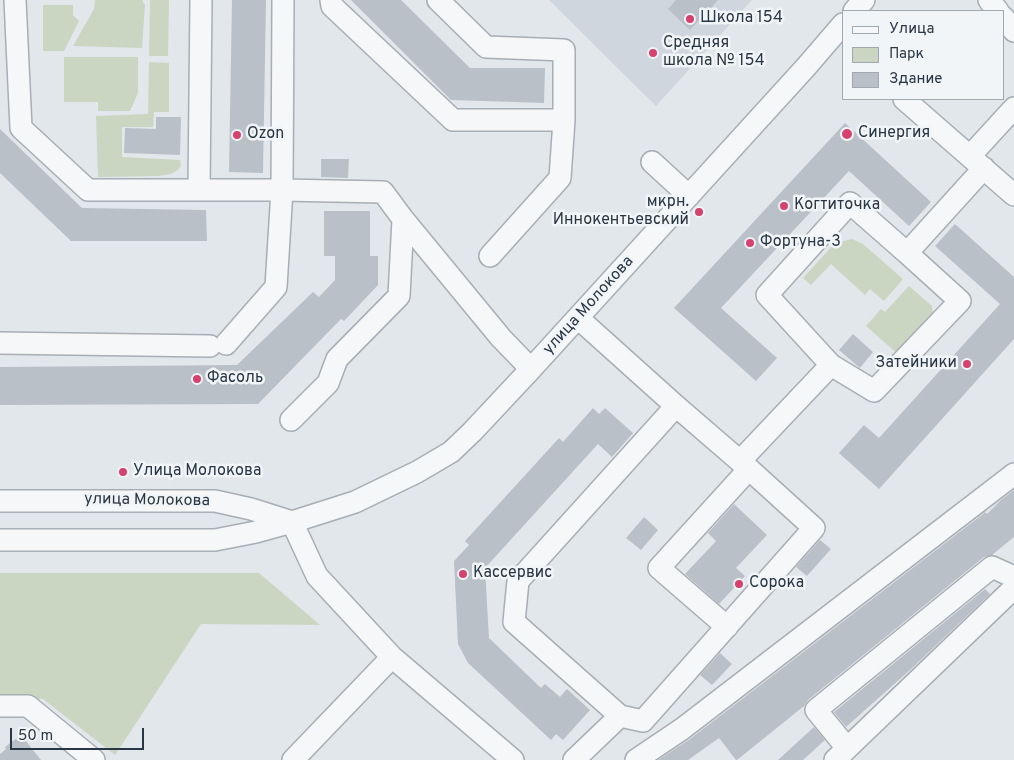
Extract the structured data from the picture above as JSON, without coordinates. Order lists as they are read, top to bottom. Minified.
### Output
{"streets":{"street":["улица Молокова"]},"places":["Школа 154","Средняя школа № 154","Синергия","Ozon","Когтиточка","мкрн. Иннокентьевский","Фортуна-3","Затейники","Фасоль","Улица Молокова","Кассервис","Сорока"],"legend":["Улица","Парк","Здание"],"scale_bar":"50 m"}
